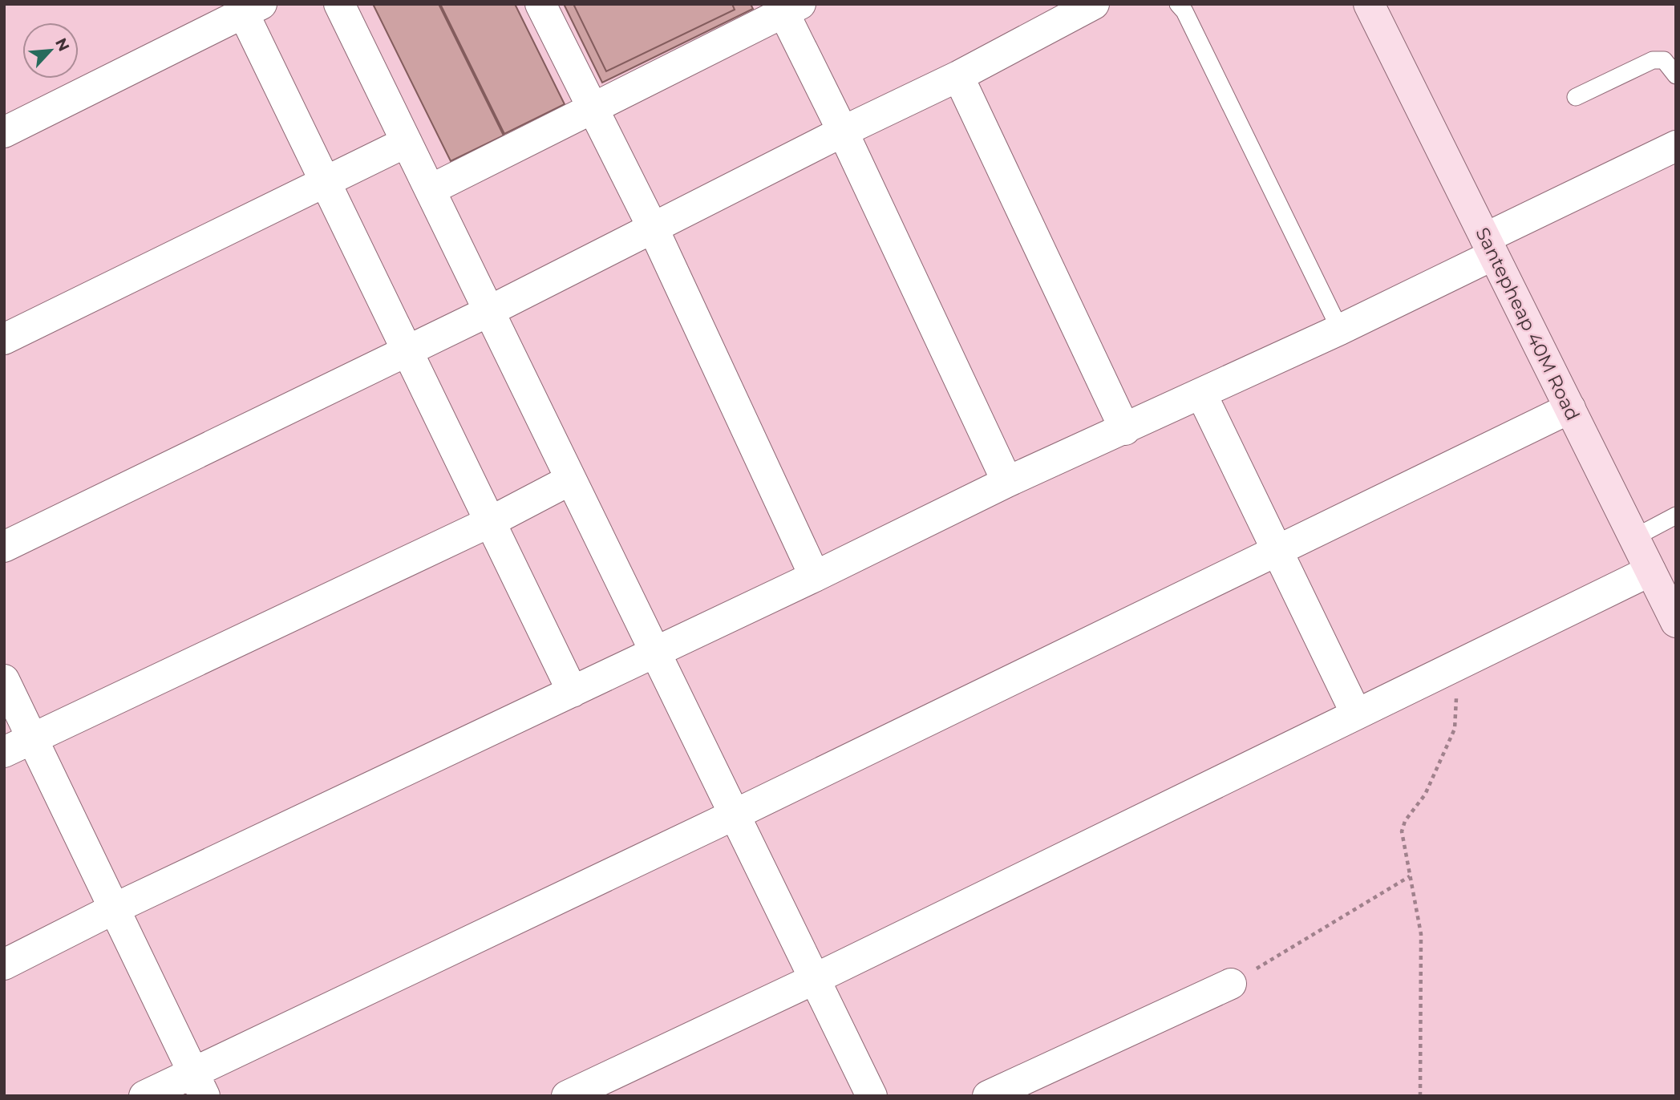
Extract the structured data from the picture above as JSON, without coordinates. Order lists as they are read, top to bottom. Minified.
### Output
{"streets":{"main road":["Santepheap 40M Road"]},"north":"top right"}
